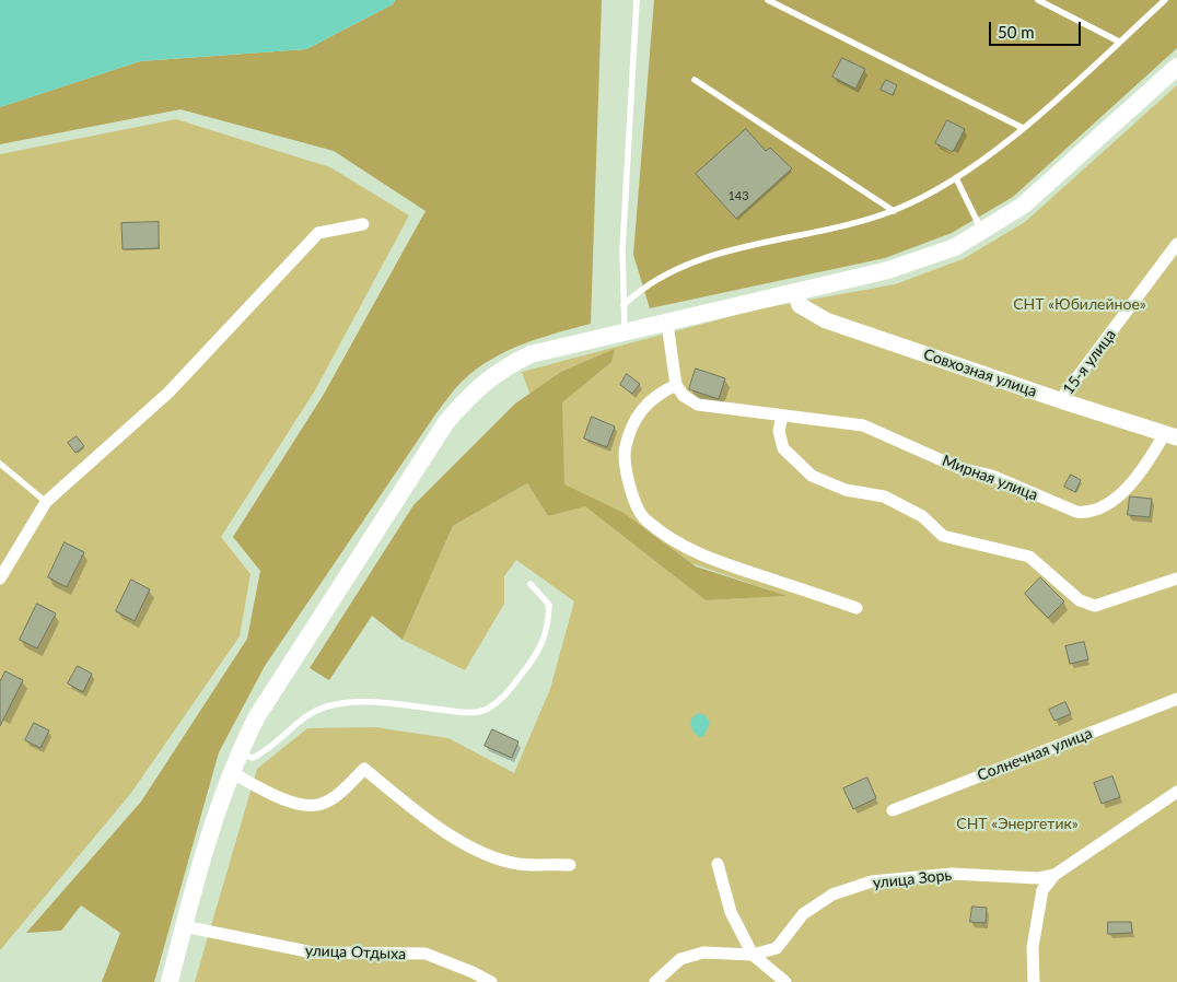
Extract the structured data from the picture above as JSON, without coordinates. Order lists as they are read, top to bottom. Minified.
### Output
{"streets":{"street":["15-я улица","Совхозная улица","Мирная улица","Солнечная улица","улица Зорь","улица Отдыха"]},"crossings":[["15-я улица","Совхозная улица"],["Совхозная улица","Мирная улица"]],"parks":["СНТ «Юбилейное»","СНТ «Энергетик»"],"house_numbers":["143"],"scale_bar":"50 m"}
